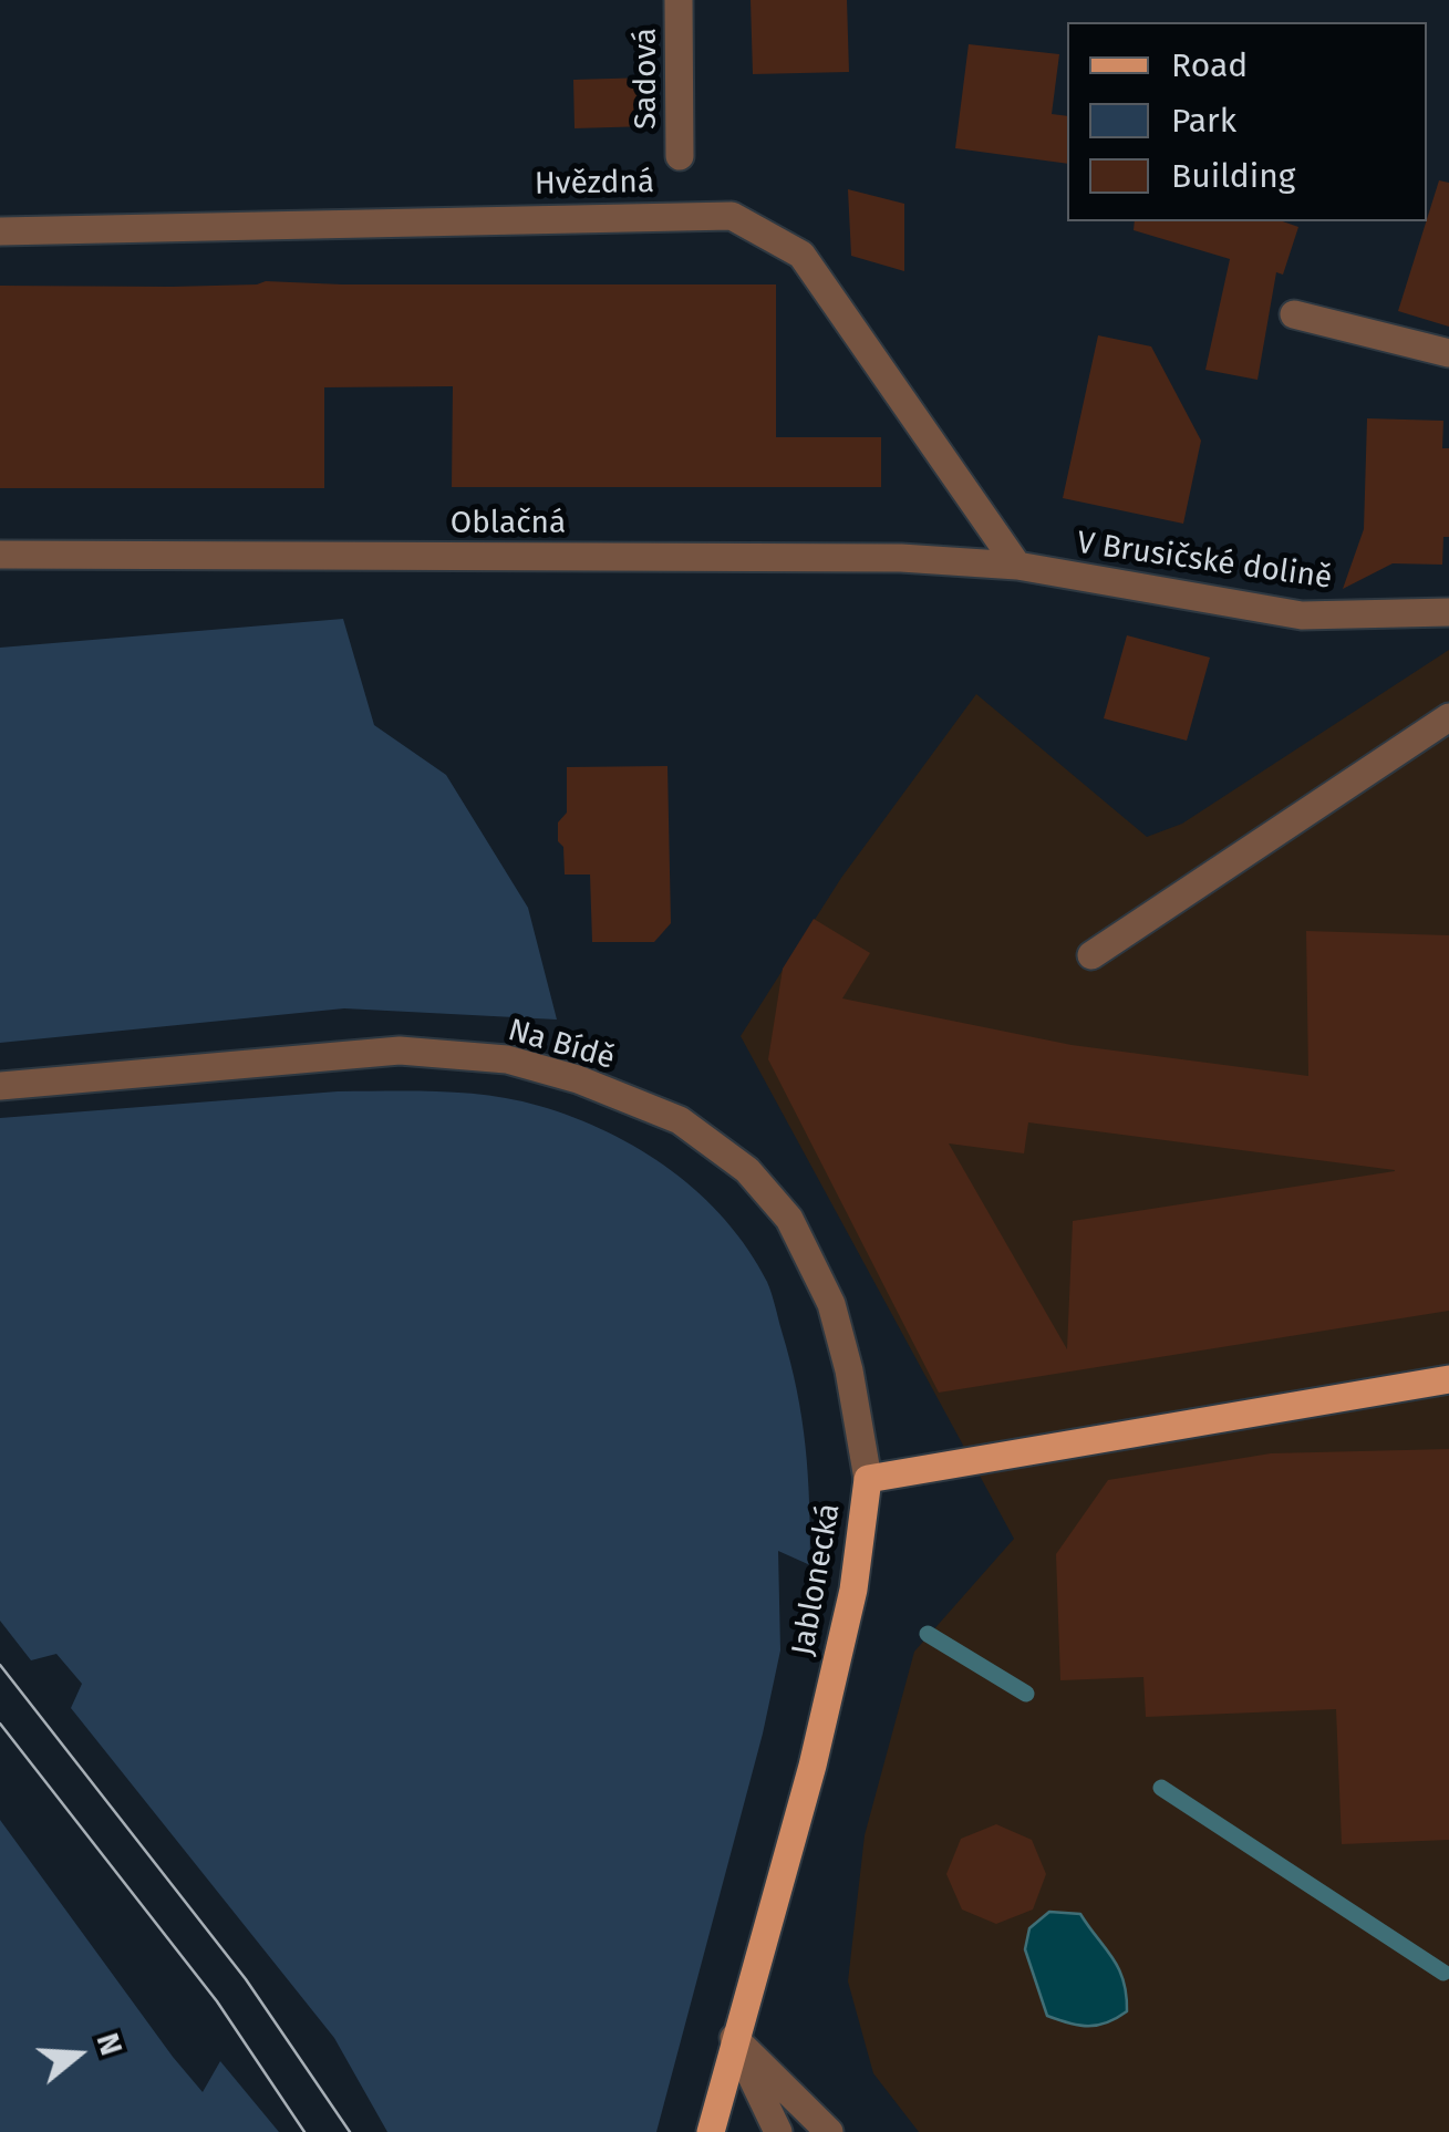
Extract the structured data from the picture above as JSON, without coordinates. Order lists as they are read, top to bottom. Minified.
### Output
{"streets":{"main road":["Jablonecká"],"street":["Sadová","Hvězdná","Oblačná","V Brusičské dolině","Na Bídě"]},"crossings":[["Hvězdná","Oblačná"],["Hvězdná","V Brusičské dolině"],["Oblačná","V Brusičské dolině"],["Na Bídě","Jablonecká"]],"legend":["Road","Park","Building"],"north":"right"}
